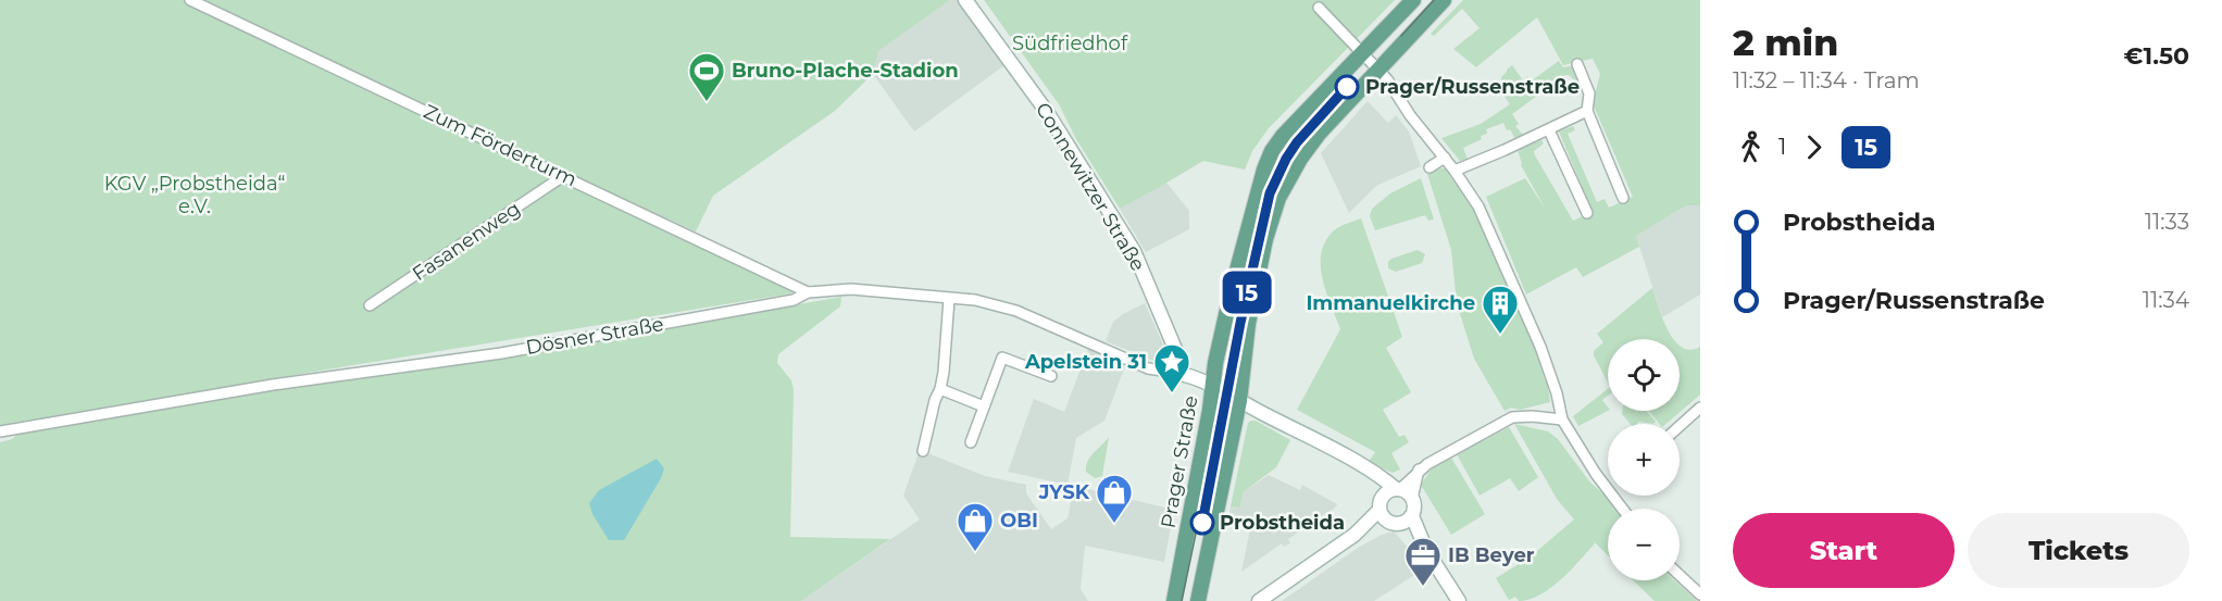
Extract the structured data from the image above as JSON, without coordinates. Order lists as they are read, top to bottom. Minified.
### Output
{"streets":{"main road":["Prager Straße"],"street":["Zum Förderturm","Connewitzer Straße","Fasanenweg","Dösner Straße"]},"crossings":[["Zum Förderturm","Fasanenweg"],["Zum Förderturm","Dösner Straße"],["Connewitzer Straße","Dösner Straße"]],"parks":["Südfriedhof","KGV „Probstheida“ e.V."],"places":{"other":["Prager/Russenstraße","Probstheida"],"sports":["Bruno-Plache-Stadion"],"building":["Immanuelkirche"],"place":["Apelstein 31"],"shop":["JYSK","OBI"],"office":["IB Beyer"]},"lines":["tram line 15"],"page":{"on_map":"15","heading":["2 min","11:32 – 11:34 · Tram","€1.50"],"legs":["1","15"],"list":[{"name":"Probstheida","value":"11:33"},{"name":"Prager/Russenstraße","value":"11:34"}],"map_buttons":["+","−"],"buttons":["Start","Tickets"]}}
